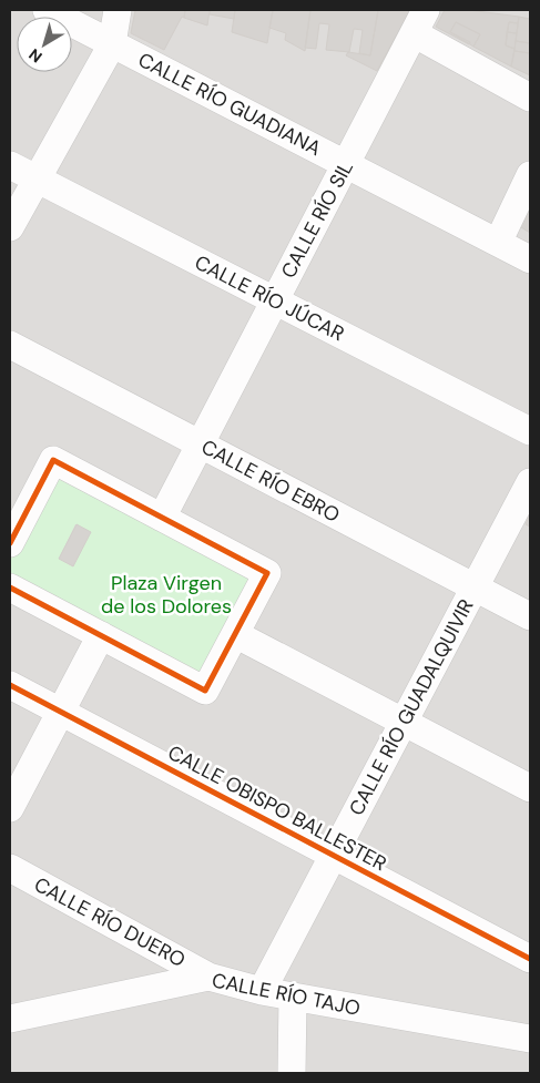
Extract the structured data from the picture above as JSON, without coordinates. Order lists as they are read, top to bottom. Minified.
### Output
{"streets":{"street":["CALLE RÍO GUADIANA","CALLE RÍO SIL","CALLE RÍO JÚCAR","CALLE RÍO EBRO","CALLE RÍO GUADALQUIVIR","CALLE OBISPO BALLESTER","CALLE RÍO DUERO","CALLE RÍO TAJO"]},"crossings":[["CALLE RÍO GUADIANA","CALLE RÍO SIL"],["CALLE RÍO SIL","CALLE RÍO JÚCAR"],["CALLE RÍO SIL","CALLE RÍO EBRO"],["CALLE RÍO EBRO","CALLE RÍO GUADALQUIVIR"],["CALLE RÍO GUADALQUIVIR","CALLE OBISPO BALLESTER"],["CALLE RÍO GUADALQUIVIR","CALLE RÍO TAJO"],["CALLE RÍO DUERO","CALLE RÍO TAJO"]],"parks":["Plaza Virgen de los Dolores"],"north":"bottom left"}
